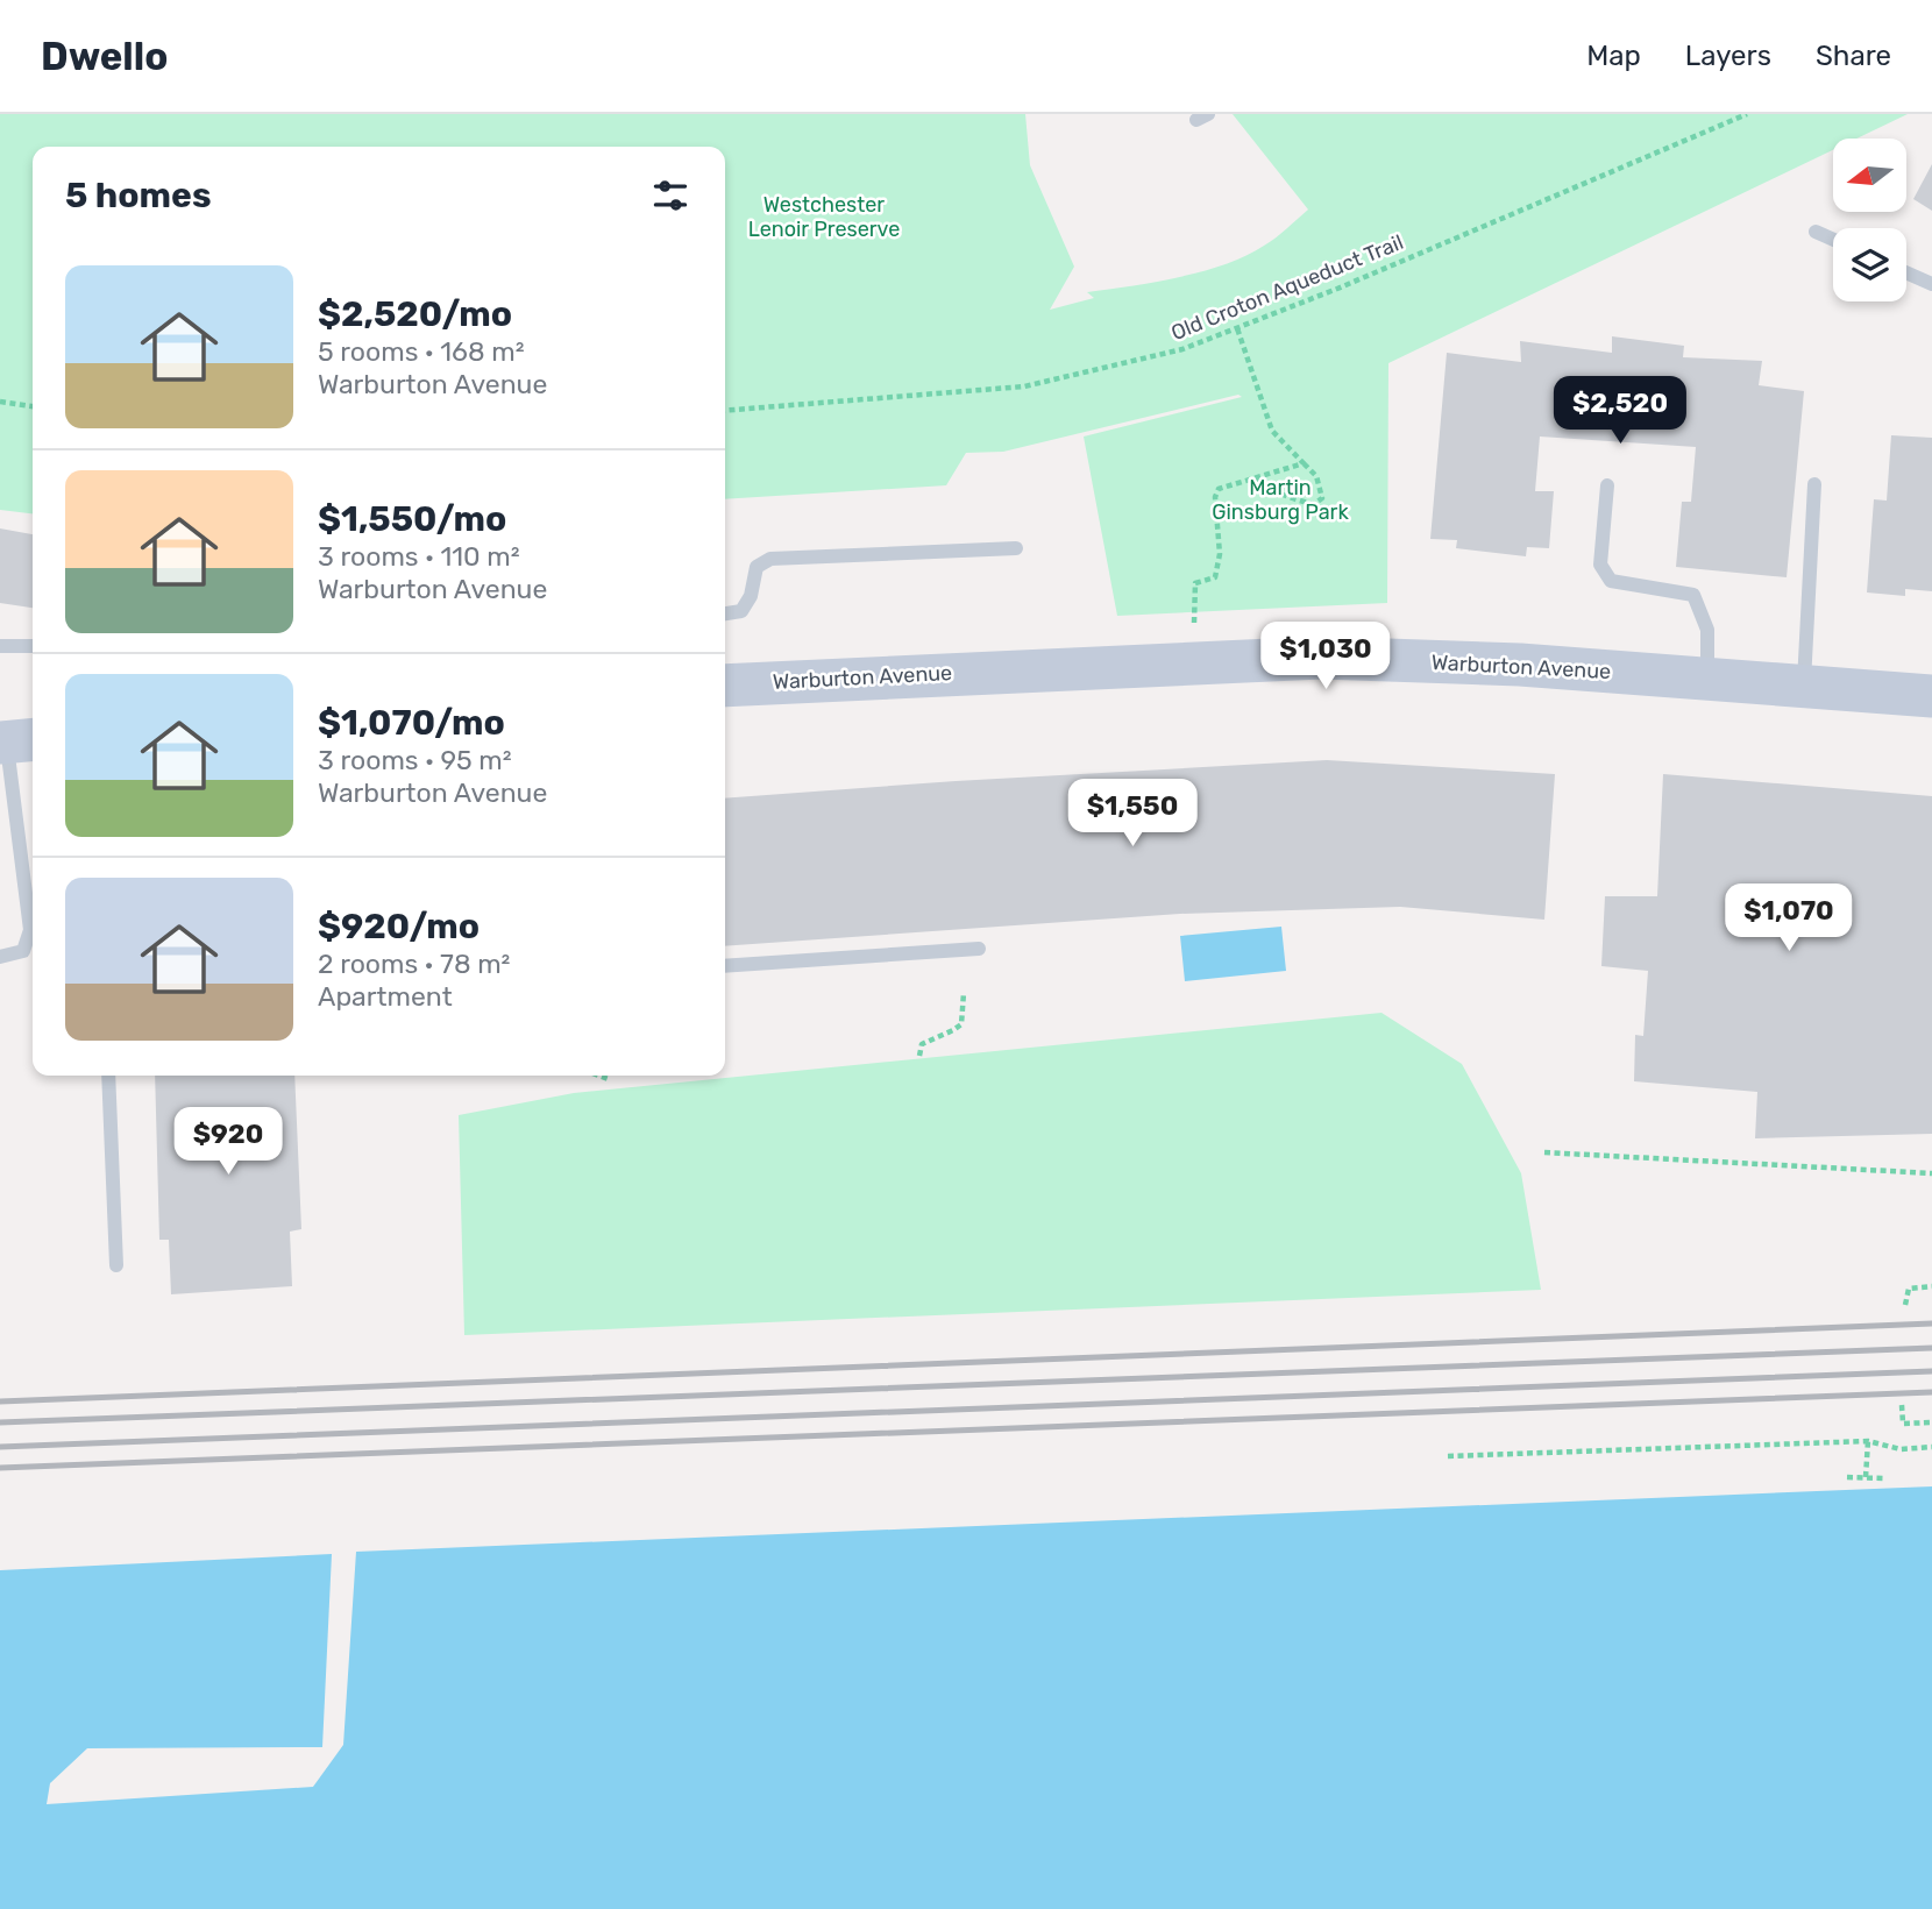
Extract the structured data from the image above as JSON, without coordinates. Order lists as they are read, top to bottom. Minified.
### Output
{"streets":{"street":["Warburton Avenue"],"path":["Old Croton Aqueduct Trail"]},"parks":["Westchester Lenoir Preserve","Martin Ginsburg Park"],"north":"left","page":{"header":"Dwello","nav":["Map","Layers","Share"],"heading":"5 homes","list":[{"name":"$2,520/mo","note":"5 rooms · 168 m² · Warburton Avenue"},{"name":"$1,550/mo","note":"3 rooms · 110 m² · Warburton Avenue"},{"name":"$1,070/mo","note":"3 rooms · 95 m² · Warburton Avenue"},{"name":"$920/mo","note":"2 rooms · 78 m² · Apartment"}],"price":["$2,520","$1,030","$1,550","$1,070","$920"]}}
